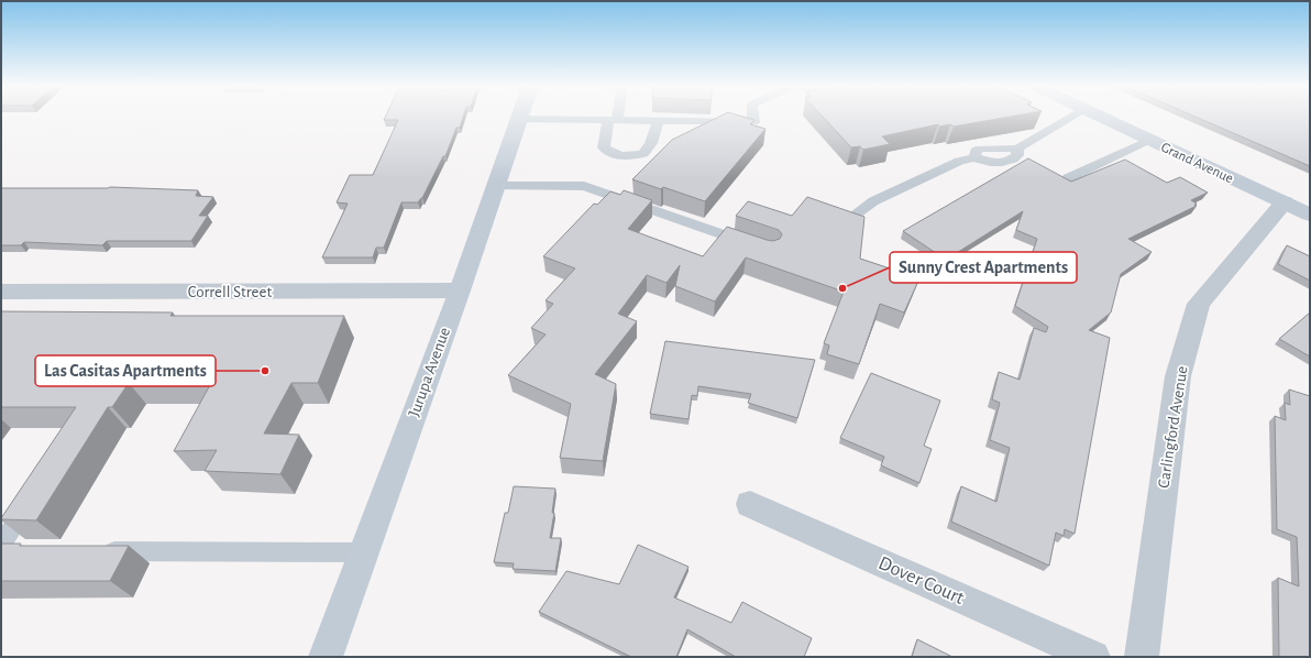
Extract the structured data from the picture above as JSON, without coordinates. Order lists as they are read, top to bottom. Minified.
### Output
{"streets":{"main road":["Grand Avenue","Jurupa Avenue"],"street":["Correll Street","Carlingford Avenue","Dover Court"]},"crossings":[["Grand Avenue","Carlingford Avenue"],["Correll Street","Jurupa Avenue"]],"places":["Sunny Crest Apartments","Las Casitas Apartments"]}
